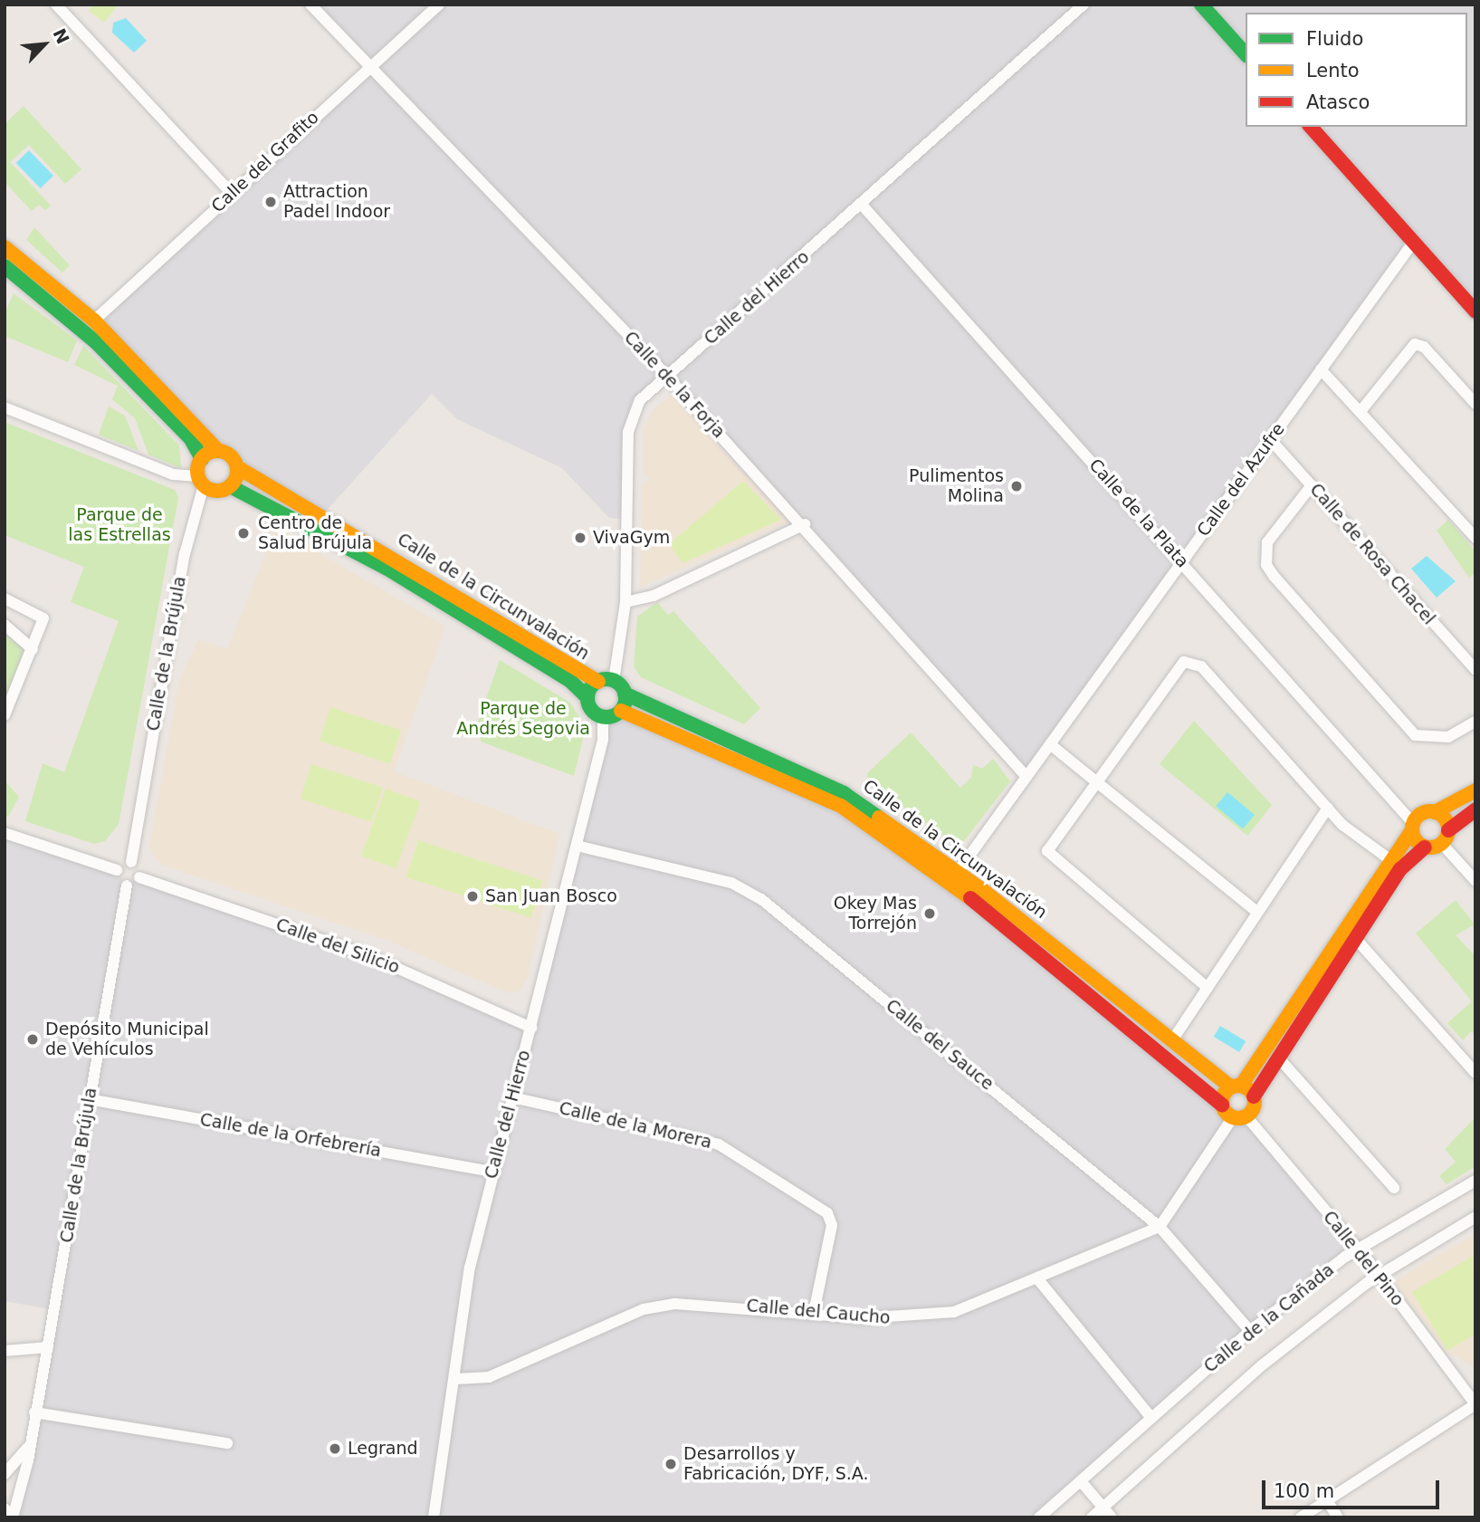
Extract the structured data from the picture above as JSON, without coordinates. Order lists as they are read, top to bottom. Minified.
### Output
{"streets":{"street":["Calle del Grafito","Calle del Hierro","Calle de la Forja","Calle del Azufre","Calle de la Plata","Calle de Rosa Chacel","Calle de la Circunvalación","Calle de la Brújula","Calle del Silicio","Calle del Sauce","Calle de la Morera","Calle de la Orfebrería","Calle del Pino","Calle del Caucho","Calle de la Cañada"]},"crossings":[["Calle del Grafito","Calle de la Forja"],["Calle del Hierro","Calle de la Forja"],["Calle del Hierro","Calle de la Plata"],["Calle del Hierro","Calle de la Circunvalación"],["Calle del Hierro","Calle del Silicio"],["Calle del Hierro","Calle del Sauce"],["Calle del Hierro","Calle de la Morera"],["Calle del Hierro","Calle de la Orfebrería"],["Calle del Hierro","Calle del Caucho"],["Calle de la Forja","Calle del Azufre"],["Calle del Azufre","Calle de la Plata"],["Calle del Azufre","Calle de Rosa Chacel"],["Calle del Azufre","Calle de la Circunvalación"],["Calle de la Circunvalación","Calle de la Brújula"],["Calle de la Circunvalación","Calle del Pino"],["Calle de la Brújula","Calle de la Orfebrería"],["Calle del Sauce","Calle del Caucho"],["Calle del Sauce","Calle de la Cañada"],["Calle de la Morera","Calle del Caucho"],["Calle del Pino","Calle de la Cañada"]],"parks":["Parque de las Estrellas","Parque de Andrés Segovia"],"places":["Attraction Padel Indoor","Pulimentos Molina","Centro de Salud Brújula","VivaGym","San Juan Bosco","Okey Mas Torrejón","Depósito Municipal de Vehículos","Legrand","Desarrollos y Fabricación, DYF, S.A."],"legend":["Fluido","Lento","Atasco"],"scale_bar":"100 m","north":"top right"}
